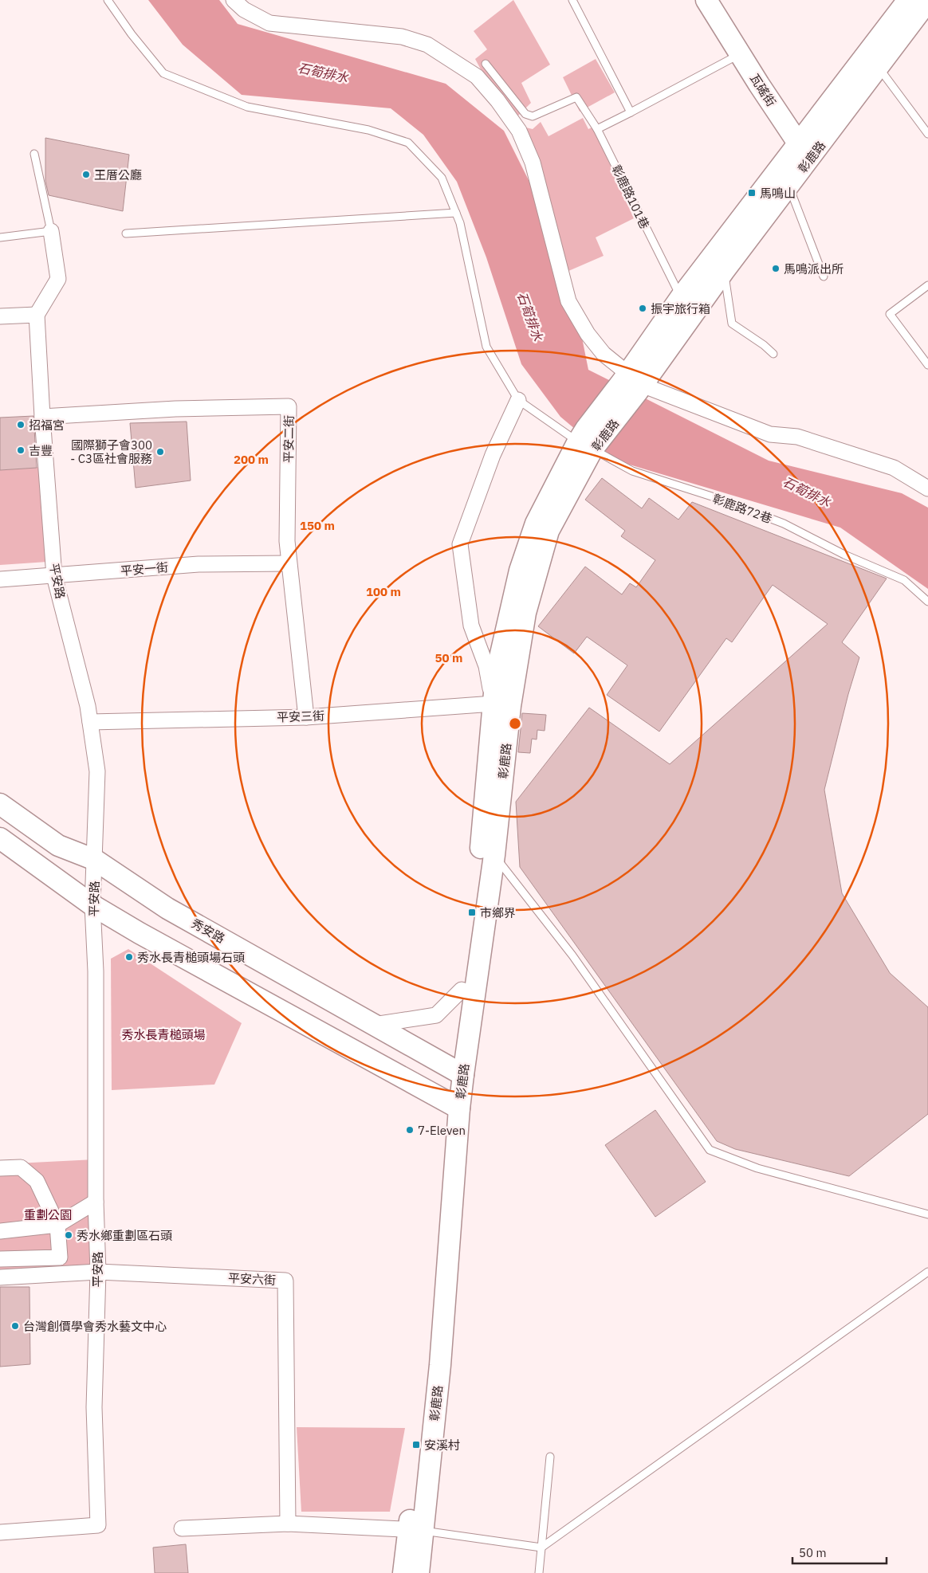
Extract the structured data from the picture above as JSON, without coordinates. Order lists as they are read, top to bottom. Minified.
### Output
{"streets":{"main road":["瓦磘街","彰鹿路","秀安路"],"street":["平安二街","平安一街","平安路","平安三街","平安六街"],"lane":["彰鹿路101巷","彰鹿路72巷"]},"crossings":[["瓦磘街","彰鹿路"],["彰鹿路","彰鹿路101巷"],["彰鹿路","彰鹿路72巷"],["彰鹿路","平安三街"],["彰鹿路","秀安路"],["平安二街","平安一街"],["平安二街","平安路"],["平安二街","平安三街"],["平安一街","平安路"],["平安路","平安三街"],["平安路","秀安路"],["平安路","平安六街"]],"water":["石筍排水"],"parks":["秀水長青槌頭場","重劃公園"],"places":{"other":["王厝公廳","馬鳴派出所","振宇旅行箱","招福宮","吉豐","國際獅子會300 - C3區社會服務","秀水長青槌頭場石頭","7-Eleven","秀水鄉重劃區石頭","台灣創價學會秀水藝文中心"],"transit":["馬鳴山","市鄉界","安溪村"]},"scale_bar":"50 m","rings":["200 m","150 m","100 m","50 m"]}
